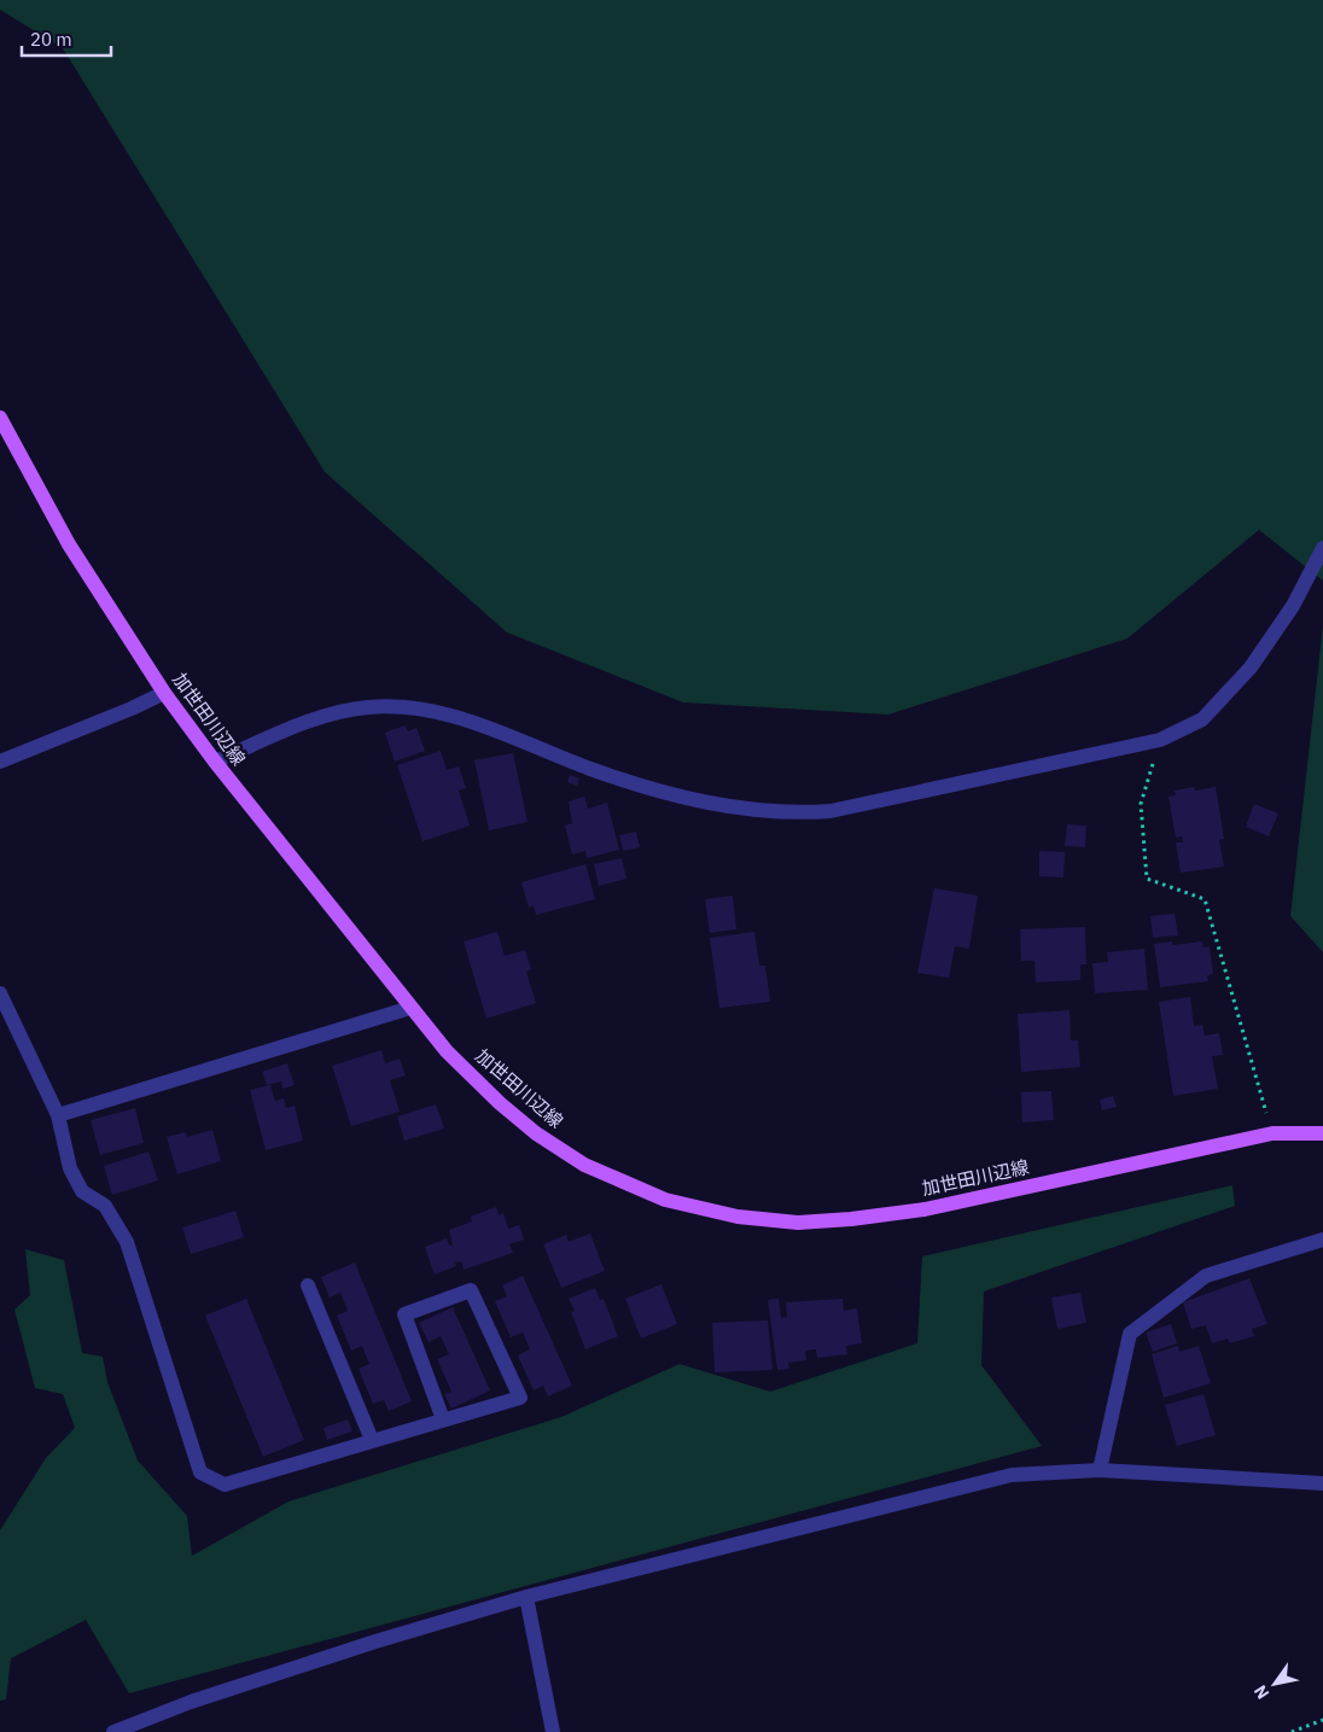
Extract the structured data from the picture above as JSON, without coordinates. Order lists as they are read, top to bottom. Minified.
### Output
{"streets":{"main road":["加世田川辺線"]},"scale_bar":"20 m","north":"bottom left"}
